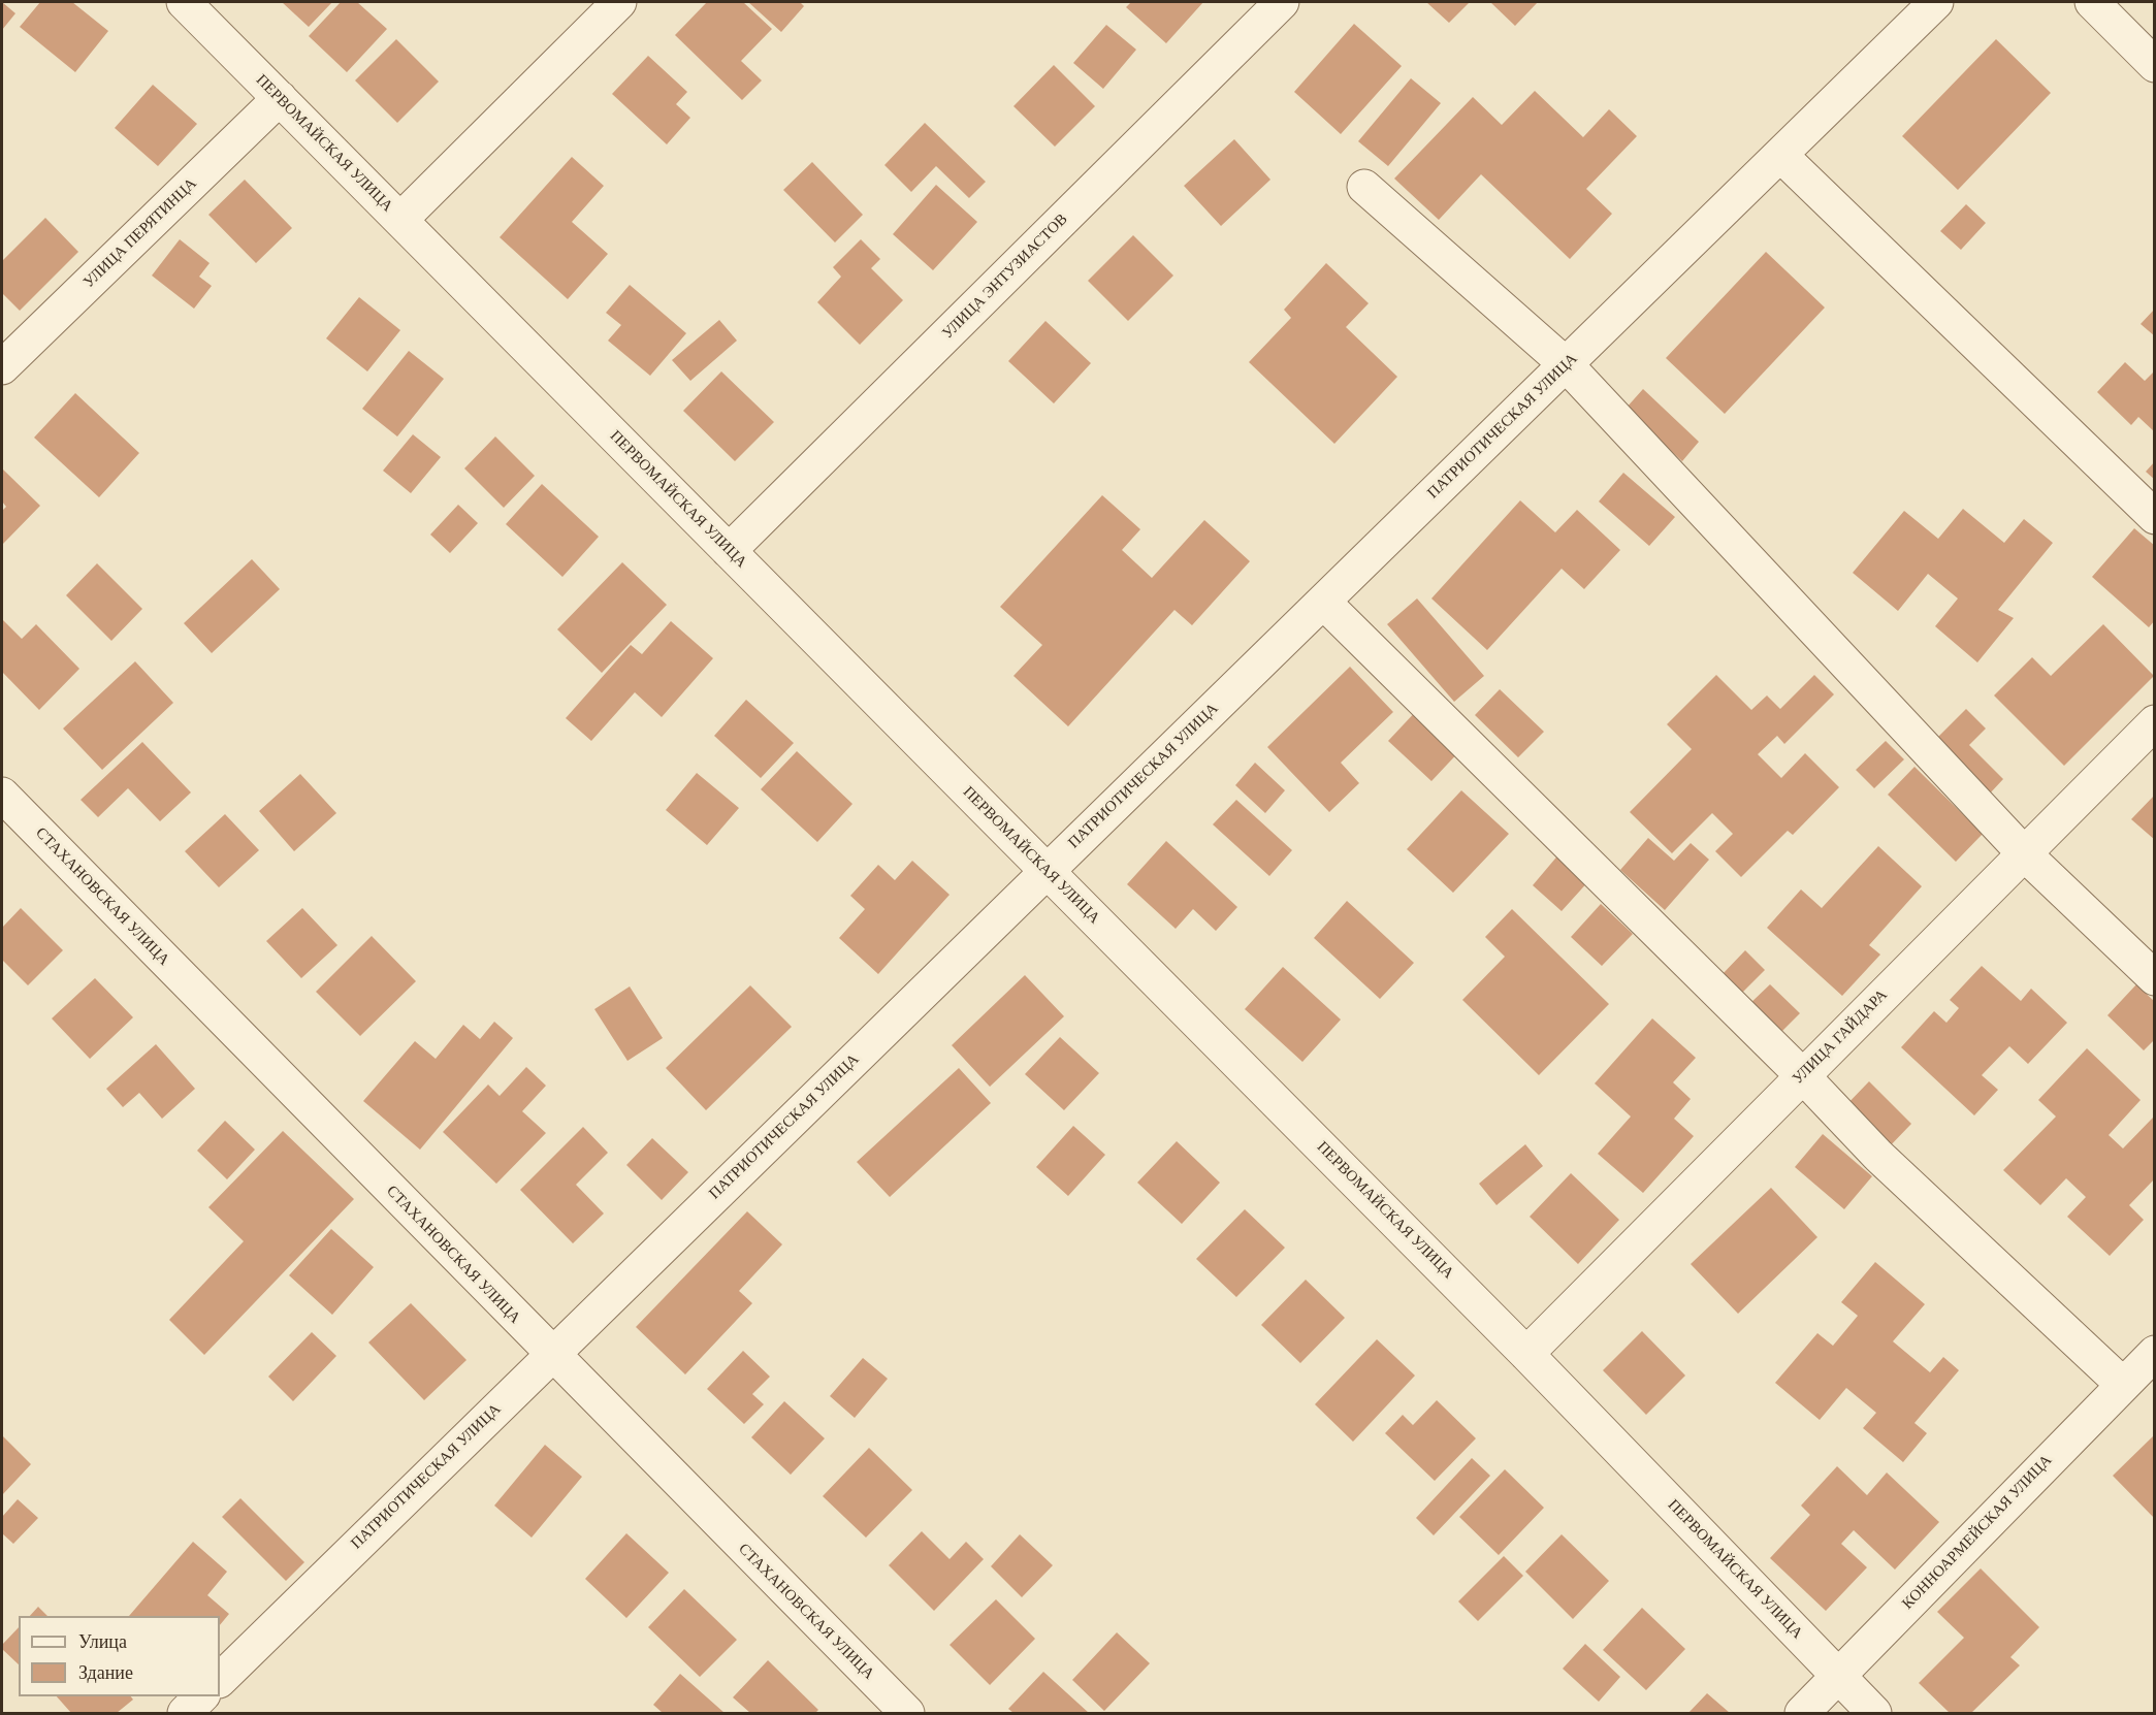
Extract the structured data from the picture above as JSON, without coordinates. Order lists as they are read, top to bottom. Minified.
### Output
{"streets":{"street":["ПЕРВОМАЙСКАЯ УЛИЦА","УЛИЦА ПЕРЯТИНЦА","УЛИЦА ЭНТУЗИАСТОВ","ПАТРИОТИЧЕСКАЯ УЛИЦА","СТАХАНОВСКАЯ УЛИЦА","УЛИЦА ГАЙДАРА","КОННОАРМЕЙСКАЯ УЛИЦА"]},"crossings":[["ПЕРВОМАЙСКАЯ УЛИЦА","УЛИЦА ПЕРЯТИНЦА"],["ПЕРВОМАЙСКАЯ УЛИЦА","УЛИЦА ЭНТУЗИАСТОВ"],["ПЕРВОМАЙСКАЯ УЛИЦА","ПАТРИОТИЧЕСКАЯ УЛИЦА"],["ПЕРВОМАЙСКАЯ УЛИЦА","УЛИЦА ГАЙДАРА"],["ПЕРВОМАЙСКАЯ УЛИЦА","КОННОАРМЕЙСКАЯ УЛИЦА"],["ПАТРИОТИЧЕСКАЯ УЛИЦА","СТАХАНОВСКАЯ УЛИЦА"]],"legend":["Улица","Здание"]}
